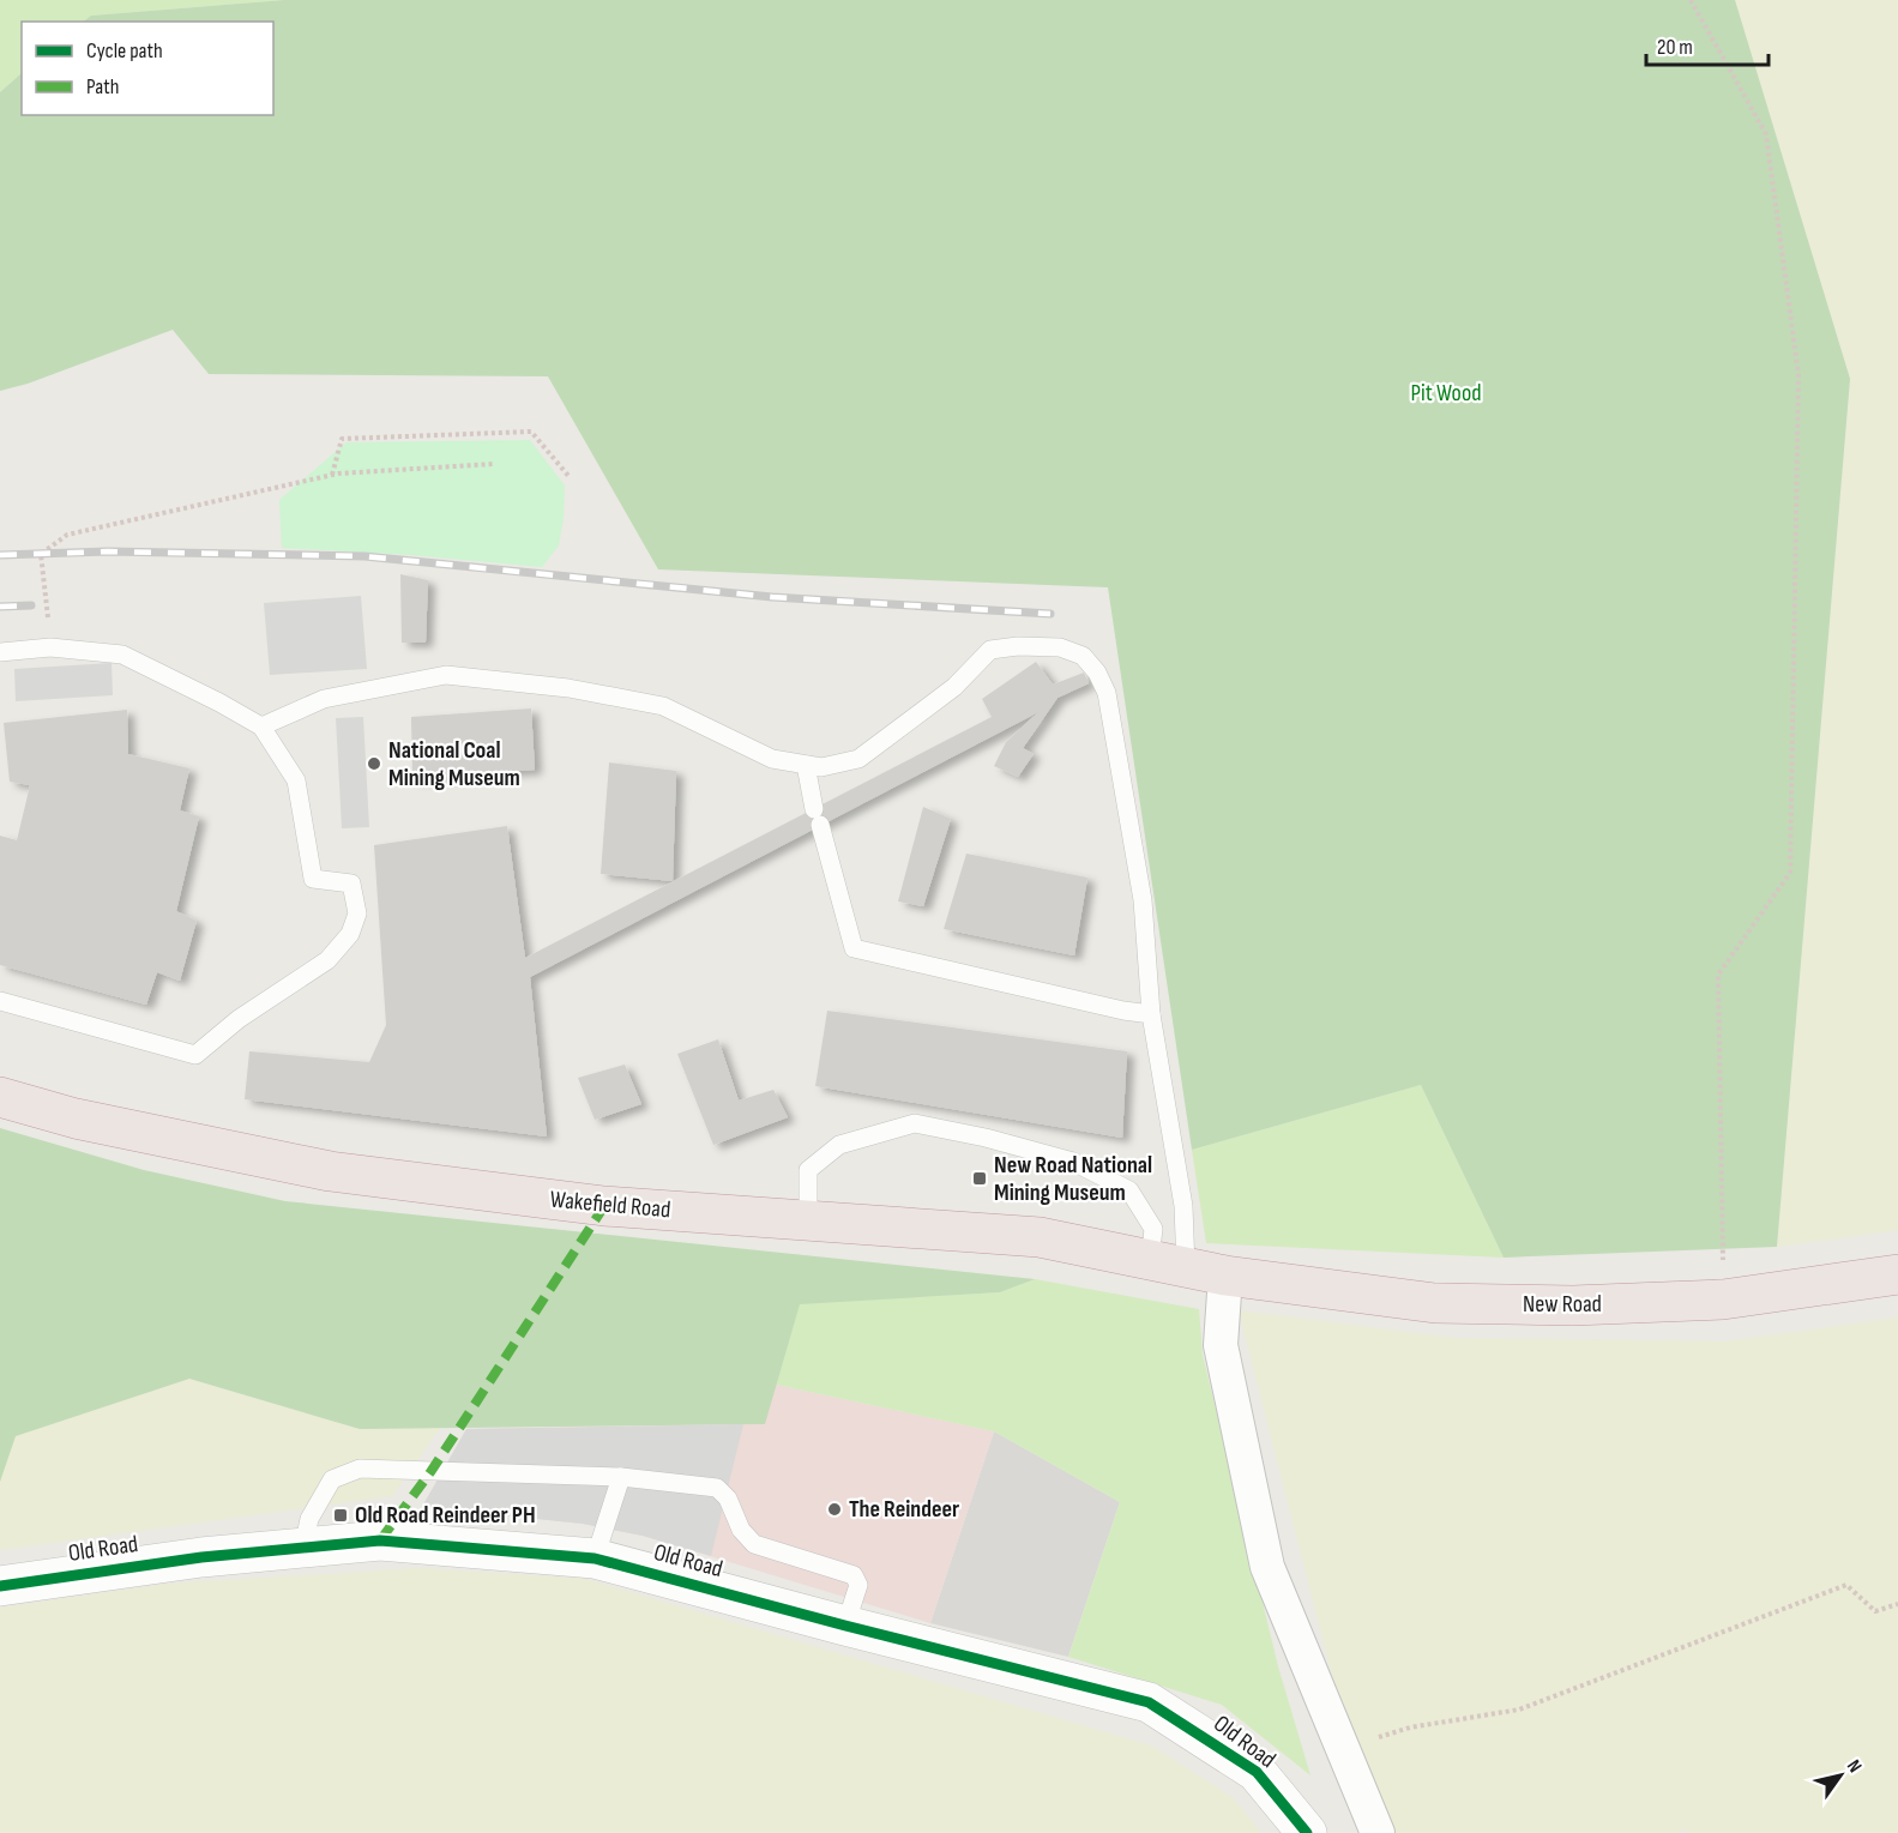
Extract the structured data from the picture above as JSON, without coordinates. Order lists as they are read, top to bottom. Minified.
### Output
{"streets":{"highway":["Wakefield Road","New Road"],"street":["Old Road"]},"crossings":[["Wakefield Road","New Road"]],"parks":["Pit Wood"],"places":{"other":["National Coal Mining Museum","The Reindeer"],"transit":["New Road National Mining Museum","Old Road Reindeer PH"]},"legend":["Cycle path","Path"],"scale_bar":"20 m","north":"top right"}
